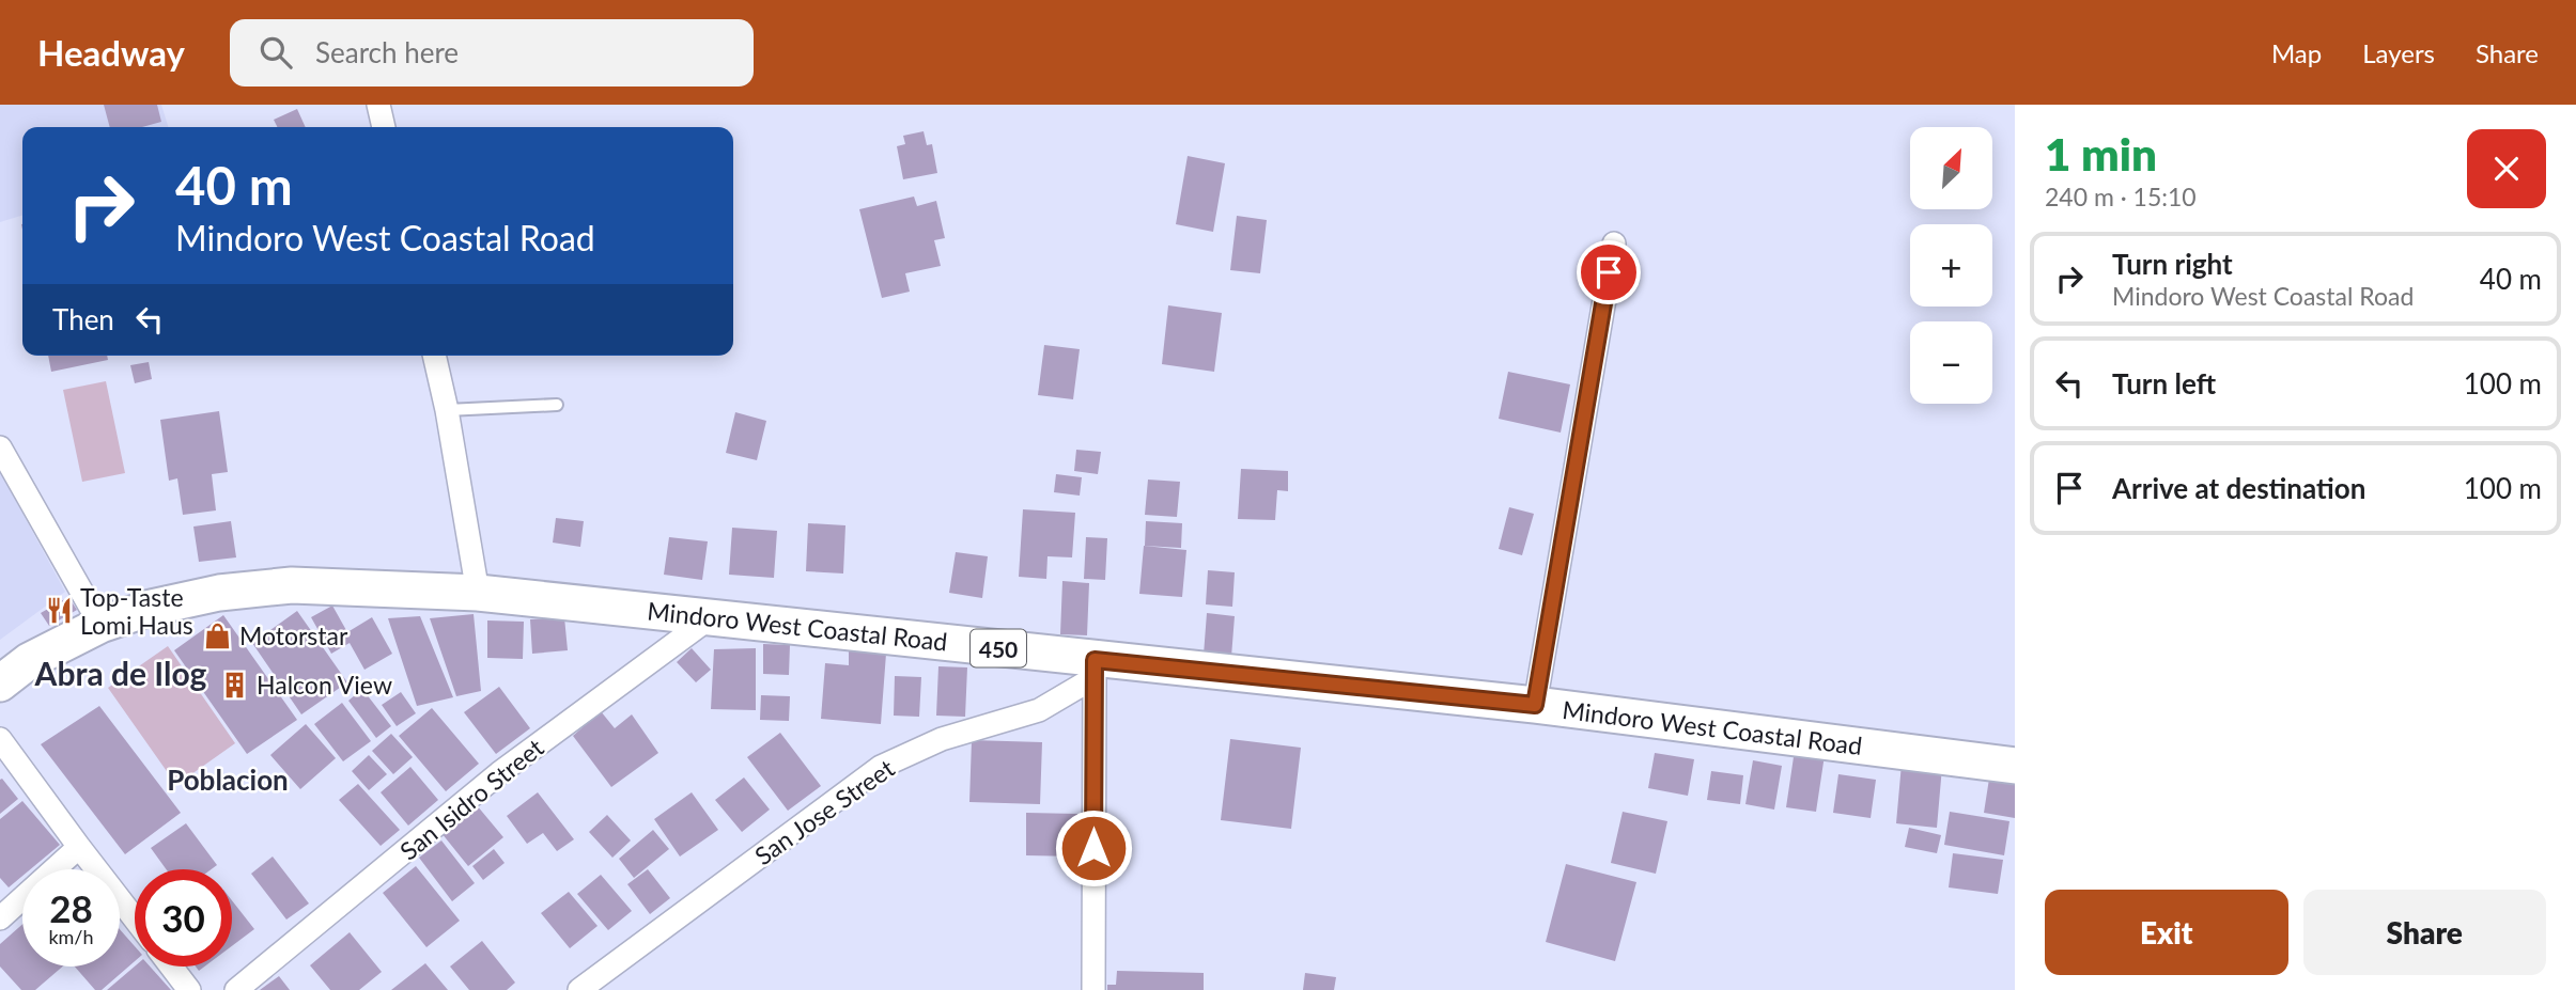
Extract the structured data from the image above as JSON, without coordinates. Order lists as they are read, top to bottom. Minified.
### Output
{"streets":{"main road":["Mindoro West Coastal Road","450"],"street":["San Isidro Street","San Jose Street"]},"crossings":[["Mindoro West Coastal Road","San Isidro Street"],["Mindoro West Coastal Road","San Jose Street"]],"districts":["Abra de Ilog","Poblacion"],"places":{"restaurant":["Top-Taste Lomi Haus"],"shop":["Motorstar"],"building":["Halcon View"]},"north":"top right","page":{"header":"Headway","search":"Search here","nav":["Map","Layers","Share"],"heading":["1 min","240 m · 15:10"],"map_buttons":["+","−"],"turn":["40 m","Mindoro West Coastal Road"],"list":[{"name":"Turn right","note":"Mindoro West Coastal Road","value":"40 m"},{"name":"Turn left","value":"100 m"},{"name":"Arrive at destination","value":"100 m"}],"then":"Then","speed":"28 km/h","limit":"30","buttons":["Exit","Share"]}}
